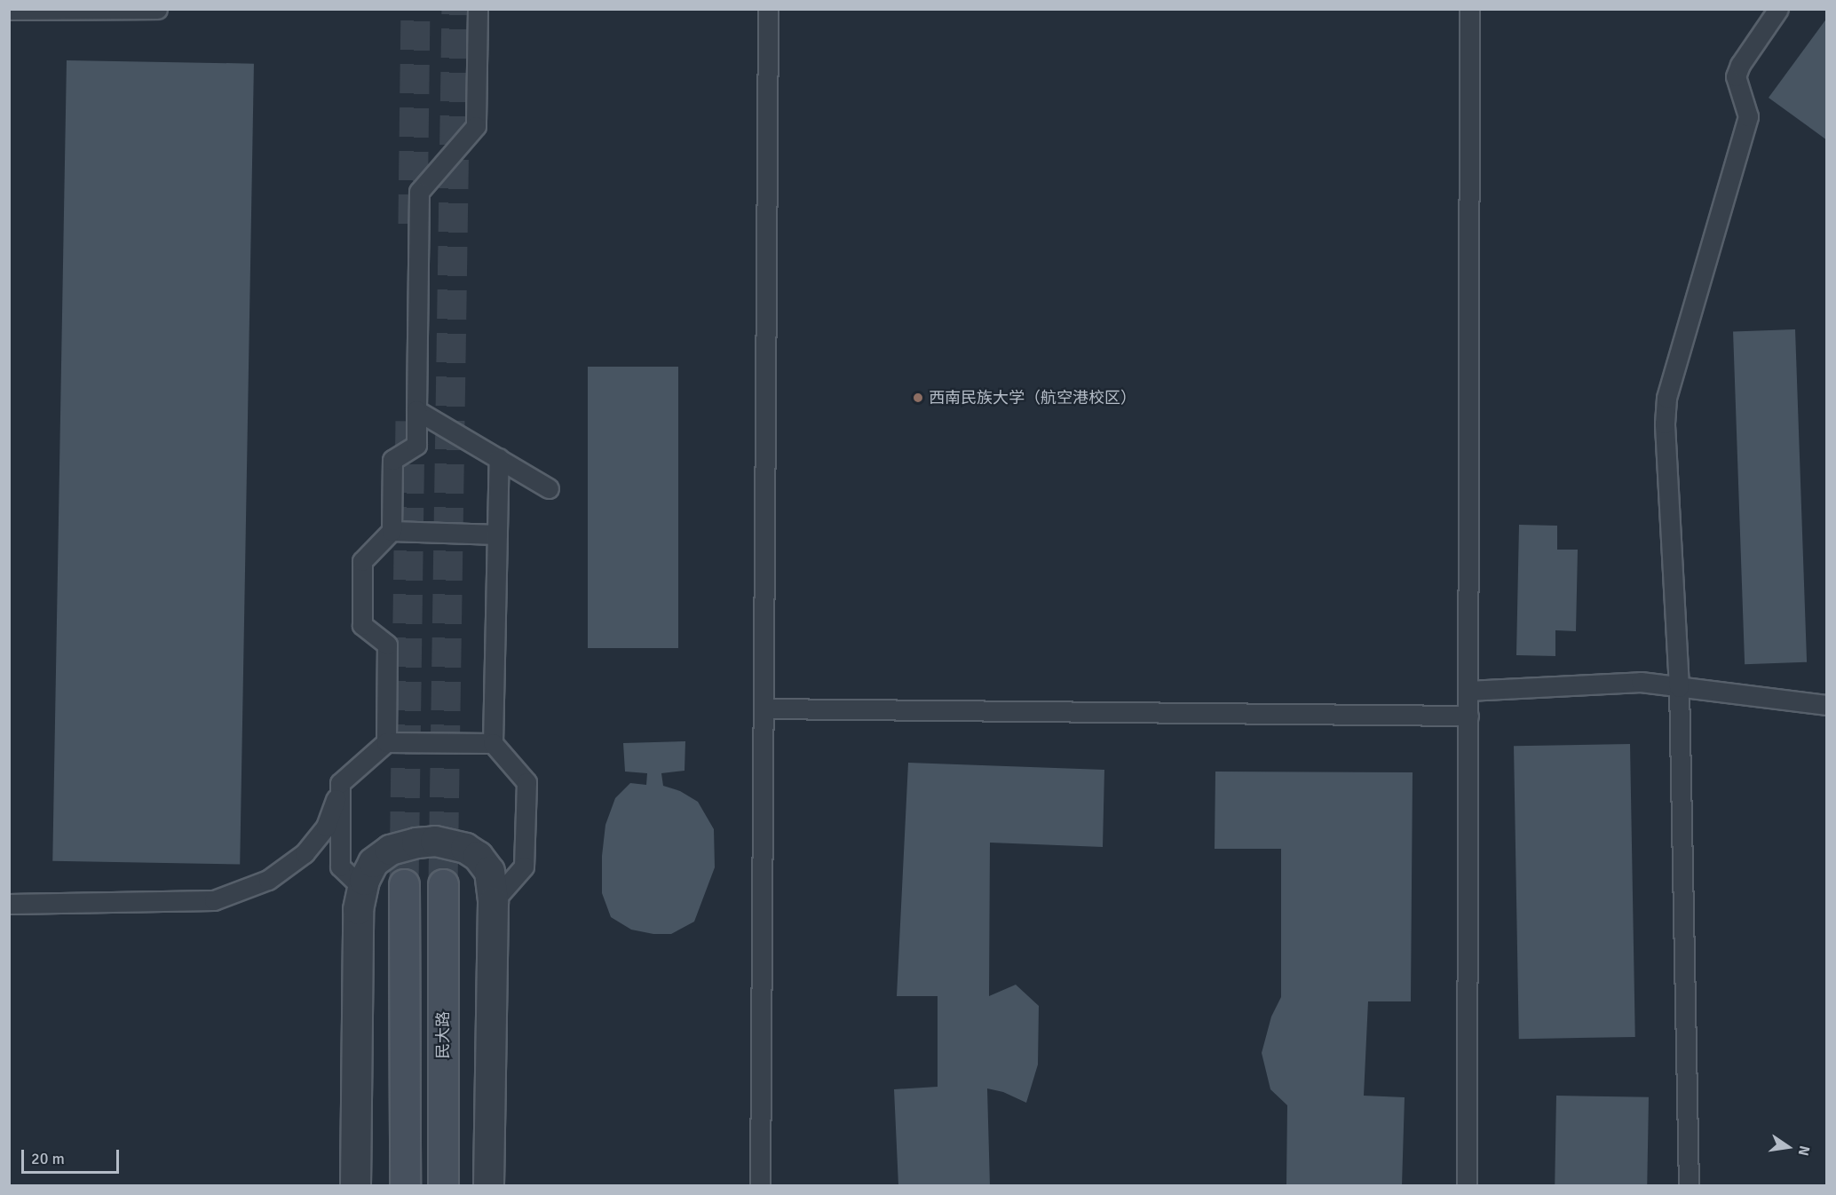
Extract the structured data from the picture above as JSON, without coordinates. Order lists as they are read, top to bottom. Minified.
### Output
{"streets":{"main road":["民大路"]},"places":["西南民族大学（航空港校区）"],"scale_bar":"20 m","north":"right"}
